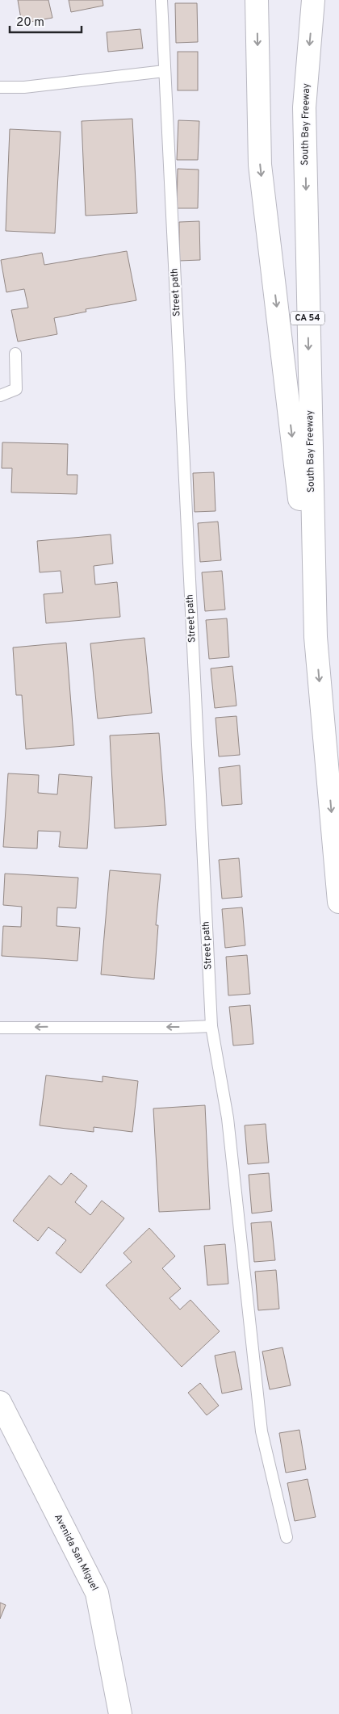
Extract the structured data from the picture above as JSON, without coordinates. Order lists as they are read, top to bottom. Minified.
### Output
{"streets":{"main road":["South Bay Freeway","CA 54","Avenida San Miguel"],"lane":["Street path"]},"scale_bar":"20 m"}
